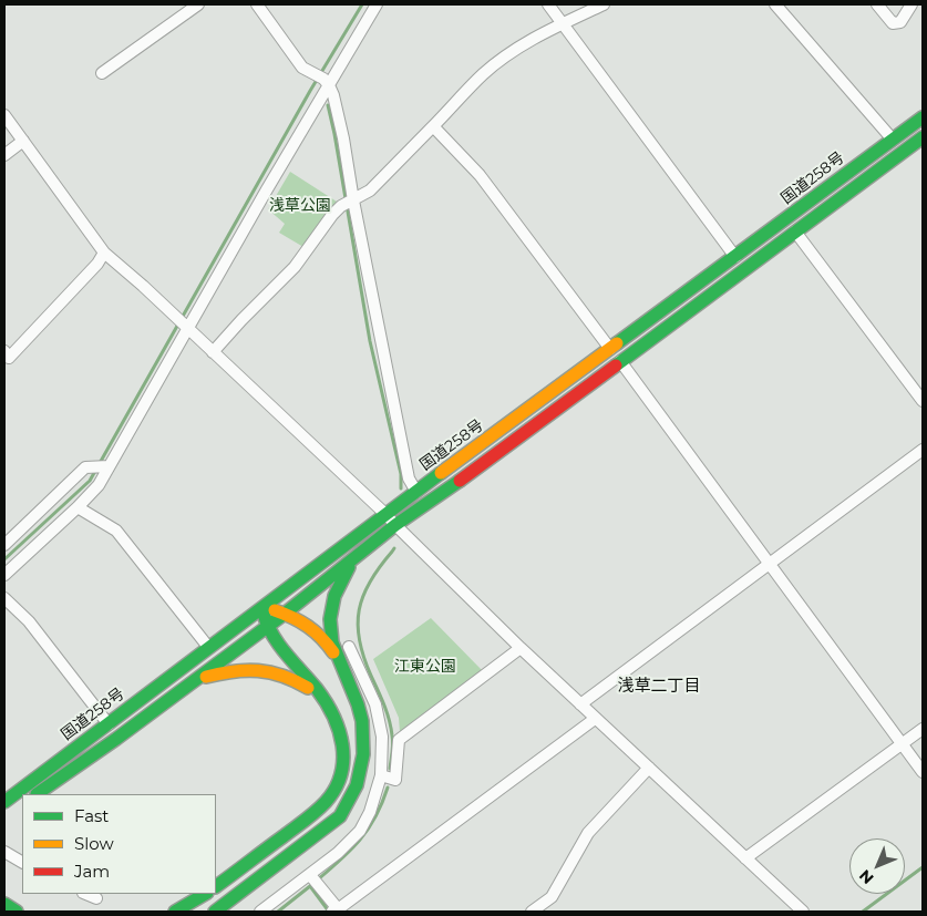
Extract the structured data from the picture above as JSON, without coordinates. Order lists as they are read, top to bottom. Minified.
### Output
{"streets":{"highway":["国道258号"]},"districts":["浅草二丁目"],"parks":["浅草公園","江東公園"],"legend":["Fast","Slow","Jam"],"north":"bottom left"}
